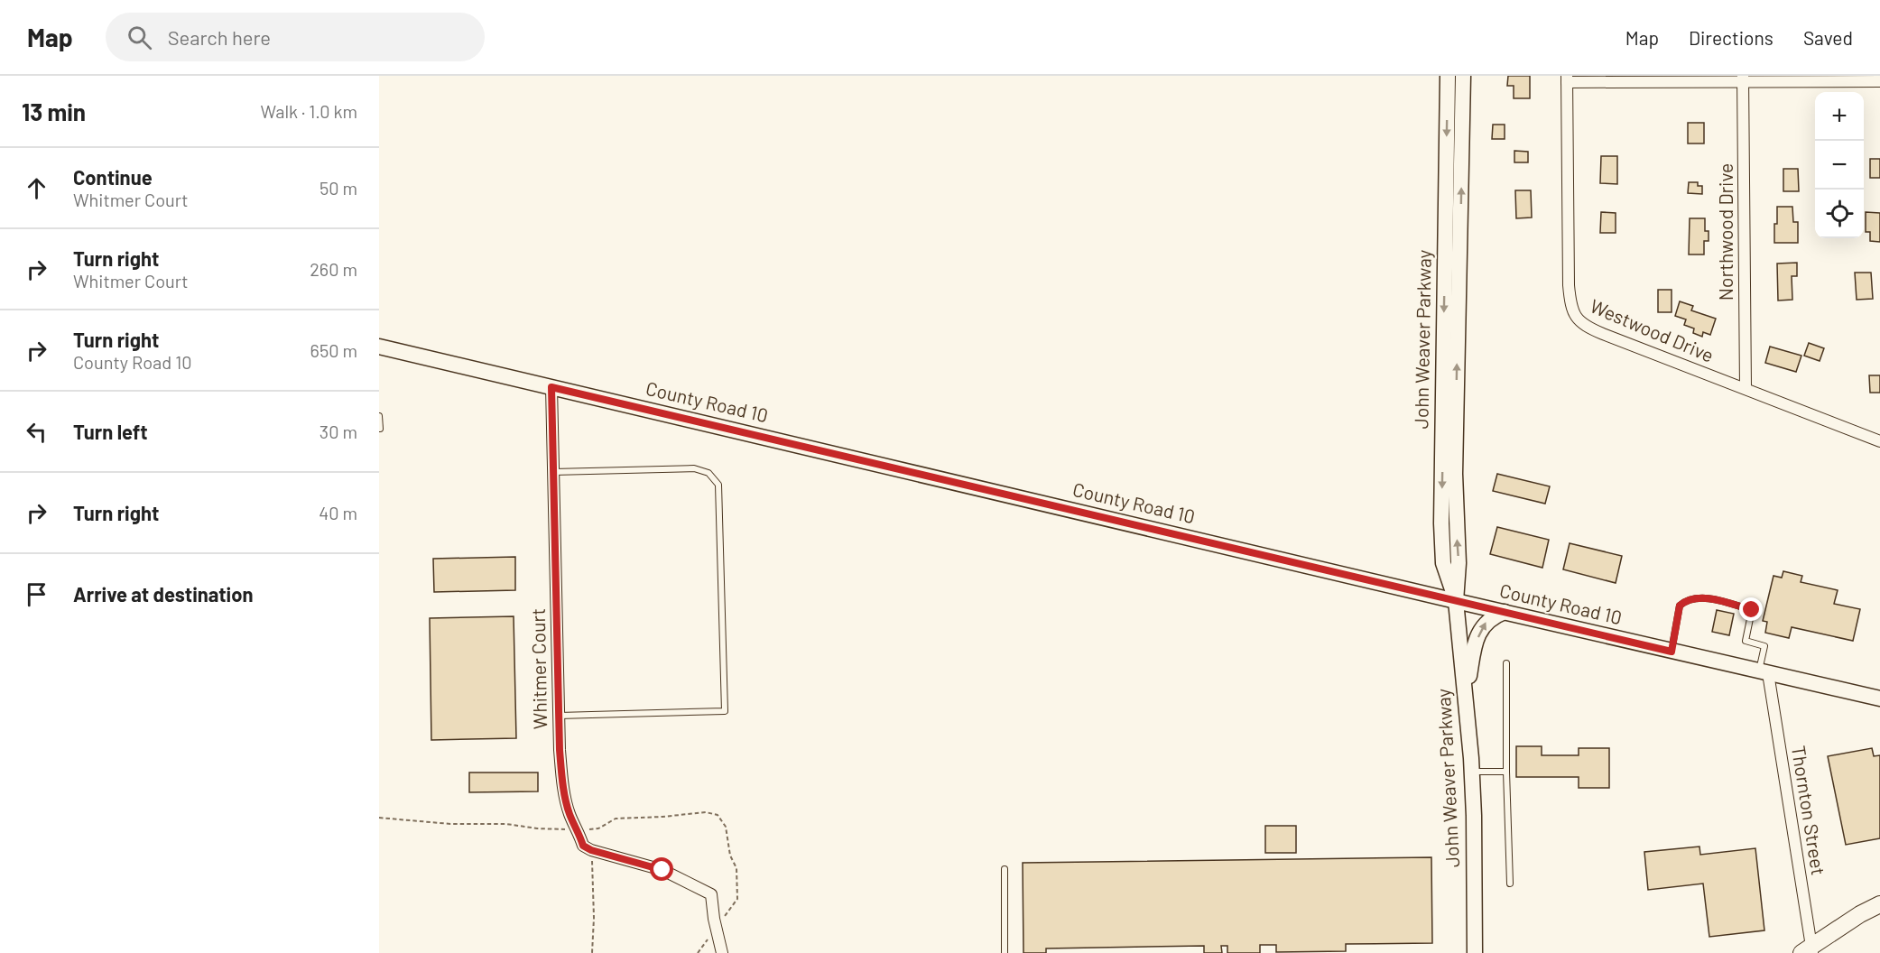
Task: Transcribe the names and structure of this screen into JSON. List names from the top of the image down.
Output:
{
  "streets": {
    "street": [
      "Northwood Drive",
      "Westwood Drive",
      "John Weaver Parkway",
      "County Road 10",
      "Whitmer Court",
      "Thornton Street"
    ]
  },
  "crossings": [
    ["Northwood Drive", "Westwood Drive"],
    ["John Weaver Parkway", "County Road 10"],
    ["County Road 10", "Whitmer Court"],
    ["County Road 10", "Thornton Street"]
  ],
  "page": {
    "header": "Map",
    "search": "Search here",
    "nav": ["Map", "Directions", "Saved"],
    "heading": ["13 min", "Walk · 1.0 km"],
    "map_buttons": ["+", "−"],
    "list": [
      ["Continue", "Whitmer Court", "50 m"],
      ["Turn right", "Whitmer Court", "260 m"],
      ["Turn right", "County Road 10", "650 m"],
      ["Turn left", "30 m"],
      ["Turn right", "40 m"],
      "Arrive at destination"
    ]
  }
}
